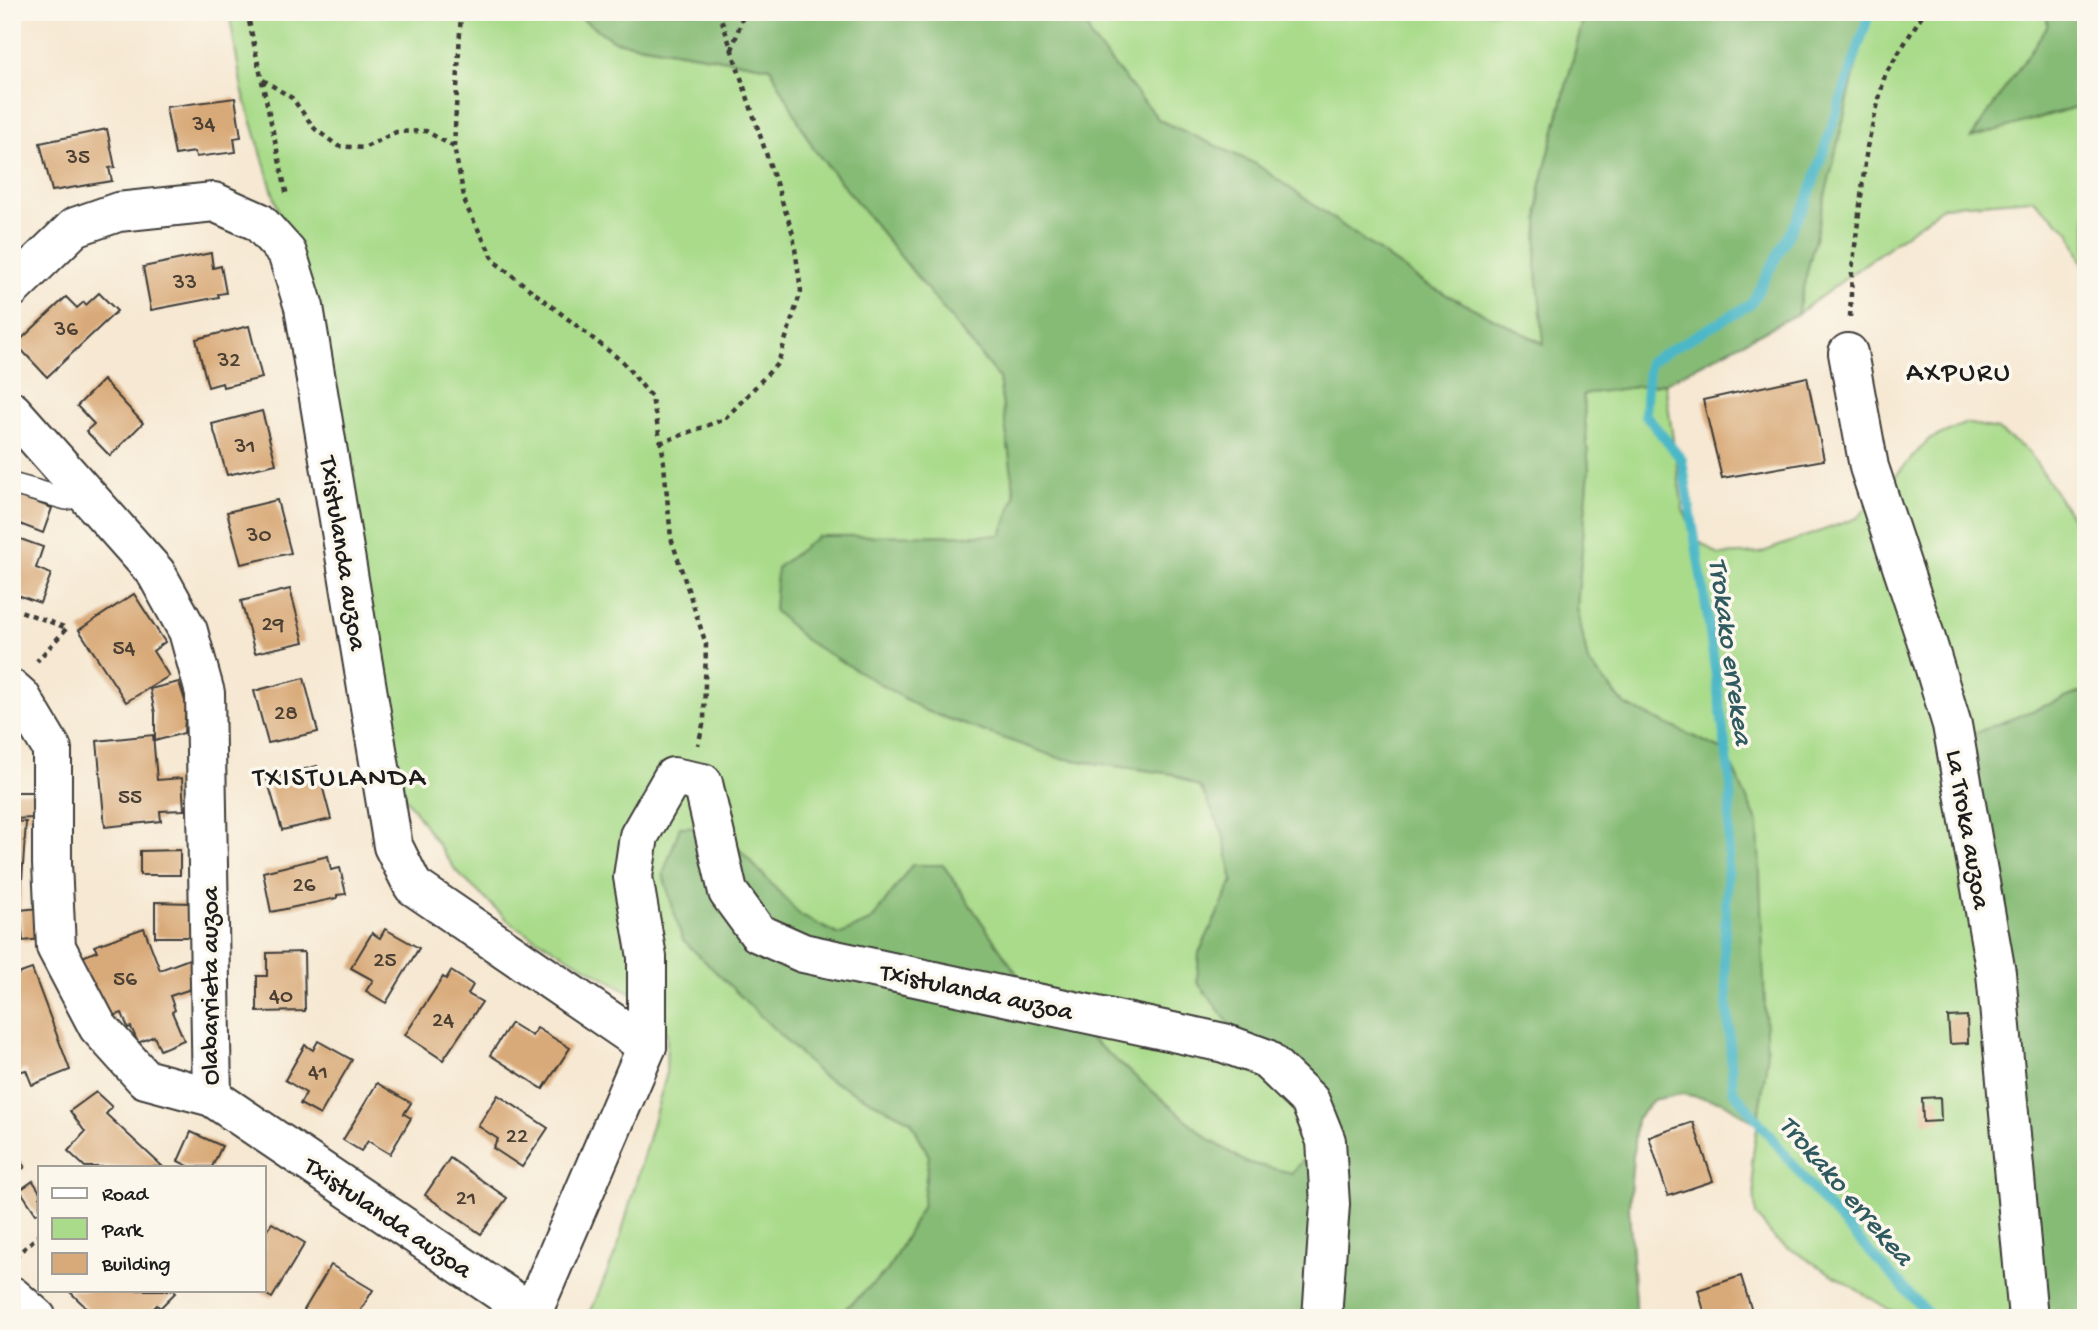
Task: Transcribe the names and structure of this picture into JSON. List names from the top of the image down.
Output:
{
  "streets": {
    "street": ["Txistulanda auzoa", "La Troka auzoa", "Olabarrieta auzoa"]
  },
  "crossings": [
    ["Txistulanda auzoa", "Olabarrieta auzoa"]
  ],
  "districts": ["AXPURU", "TXISTULANDA"],
  "water": ["Trokako errekea"],
  "house_numbers": [
    "34",
    "35",
    "33",
    "36",
    "32",
    "31",
    "30",
    "29",
    "54",
    "28",
    "55",
    "26",
    "25",
    "56",
    "40",
    "24",
    "41",
    "22",
    "21"
  ],
  "legend": ["Road", "Park", "Building"]
}
